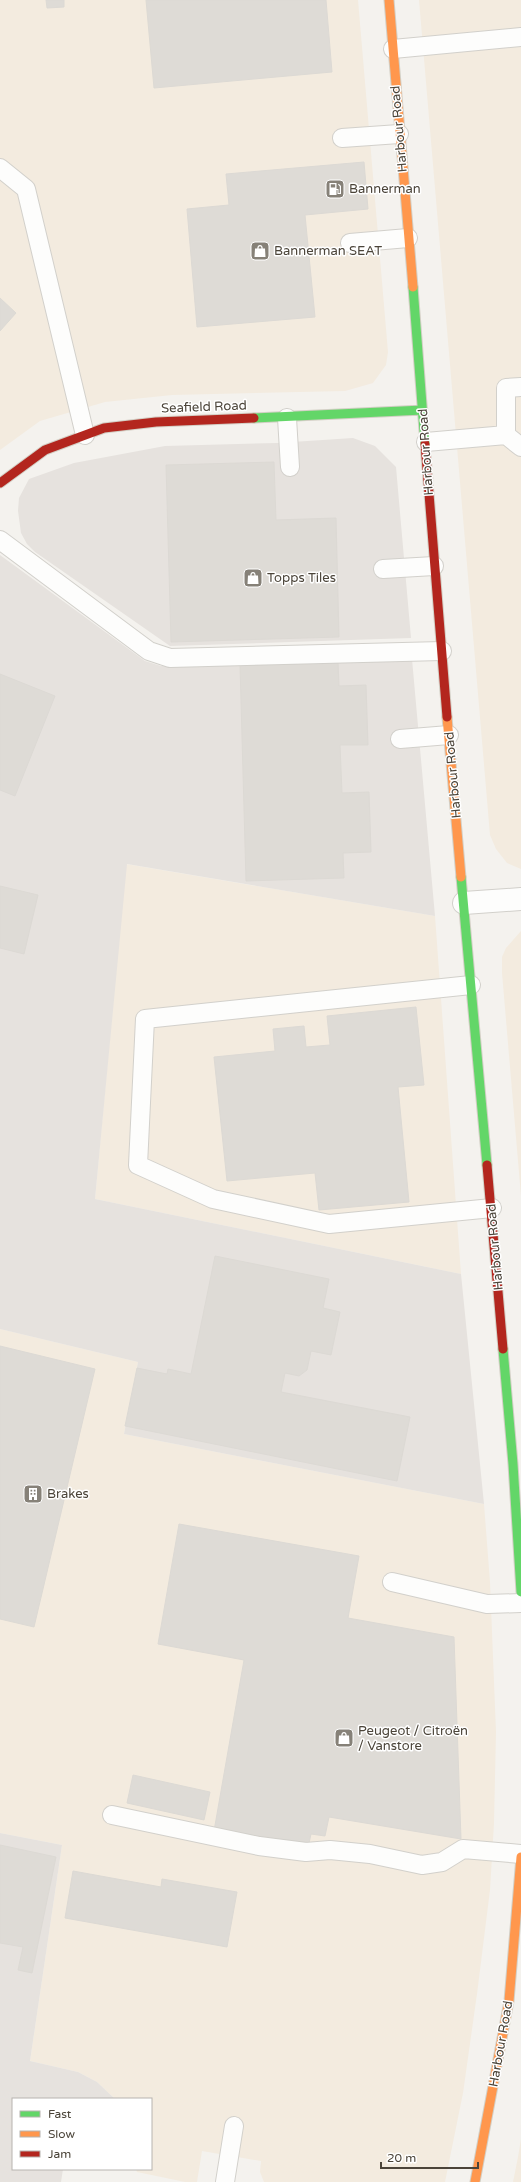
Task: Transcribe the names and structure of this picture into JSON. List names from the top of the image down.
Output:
{
  "streets": {
    "street": ["Harbour Road", "Seafield Road"]
  },
  "crossings": [
    ["Harbour Road", "Seafield Road"]
  ],
  "places": {
    "fuel station": ["Bannerman"],
    "shop": ["Bannerman SEAT", "Topps Tiles", "Peugeot / Citroën / Vanstore"],
    "building": ["Brakes"]
  },
  "legend": ["Fast", "Slow", "Jam"],
  "scale_bar": "20 m"
}
